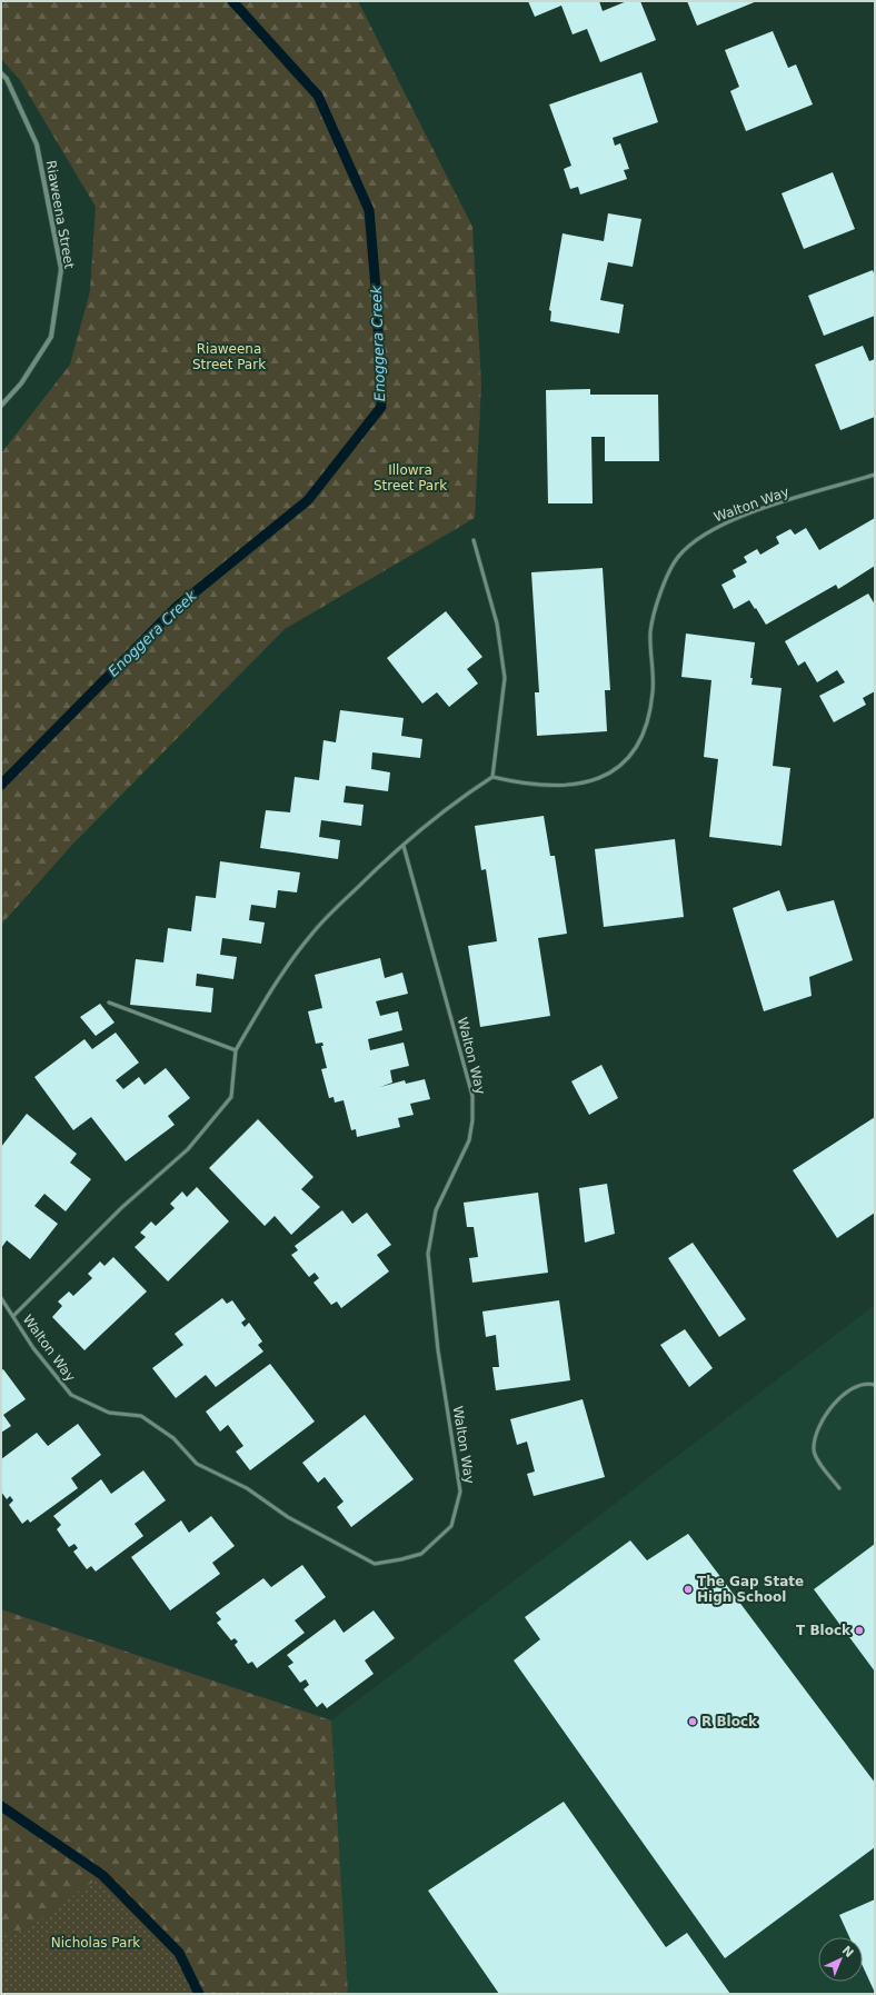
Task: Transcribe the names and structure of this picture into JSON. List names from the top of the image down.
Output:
{
  "streets": {
    "street": ["Riaweena Street"],
    "lane": ["Walton Way"]
  },
  "water": ["Enoggera Creek"],
  "parks": ["Riaweena Street Park", "Illowra Street Park", "Nicholas Park"],
  "places": ["The Gap State High School", "T Block", "R Block"],
  "north": "top right"
}
